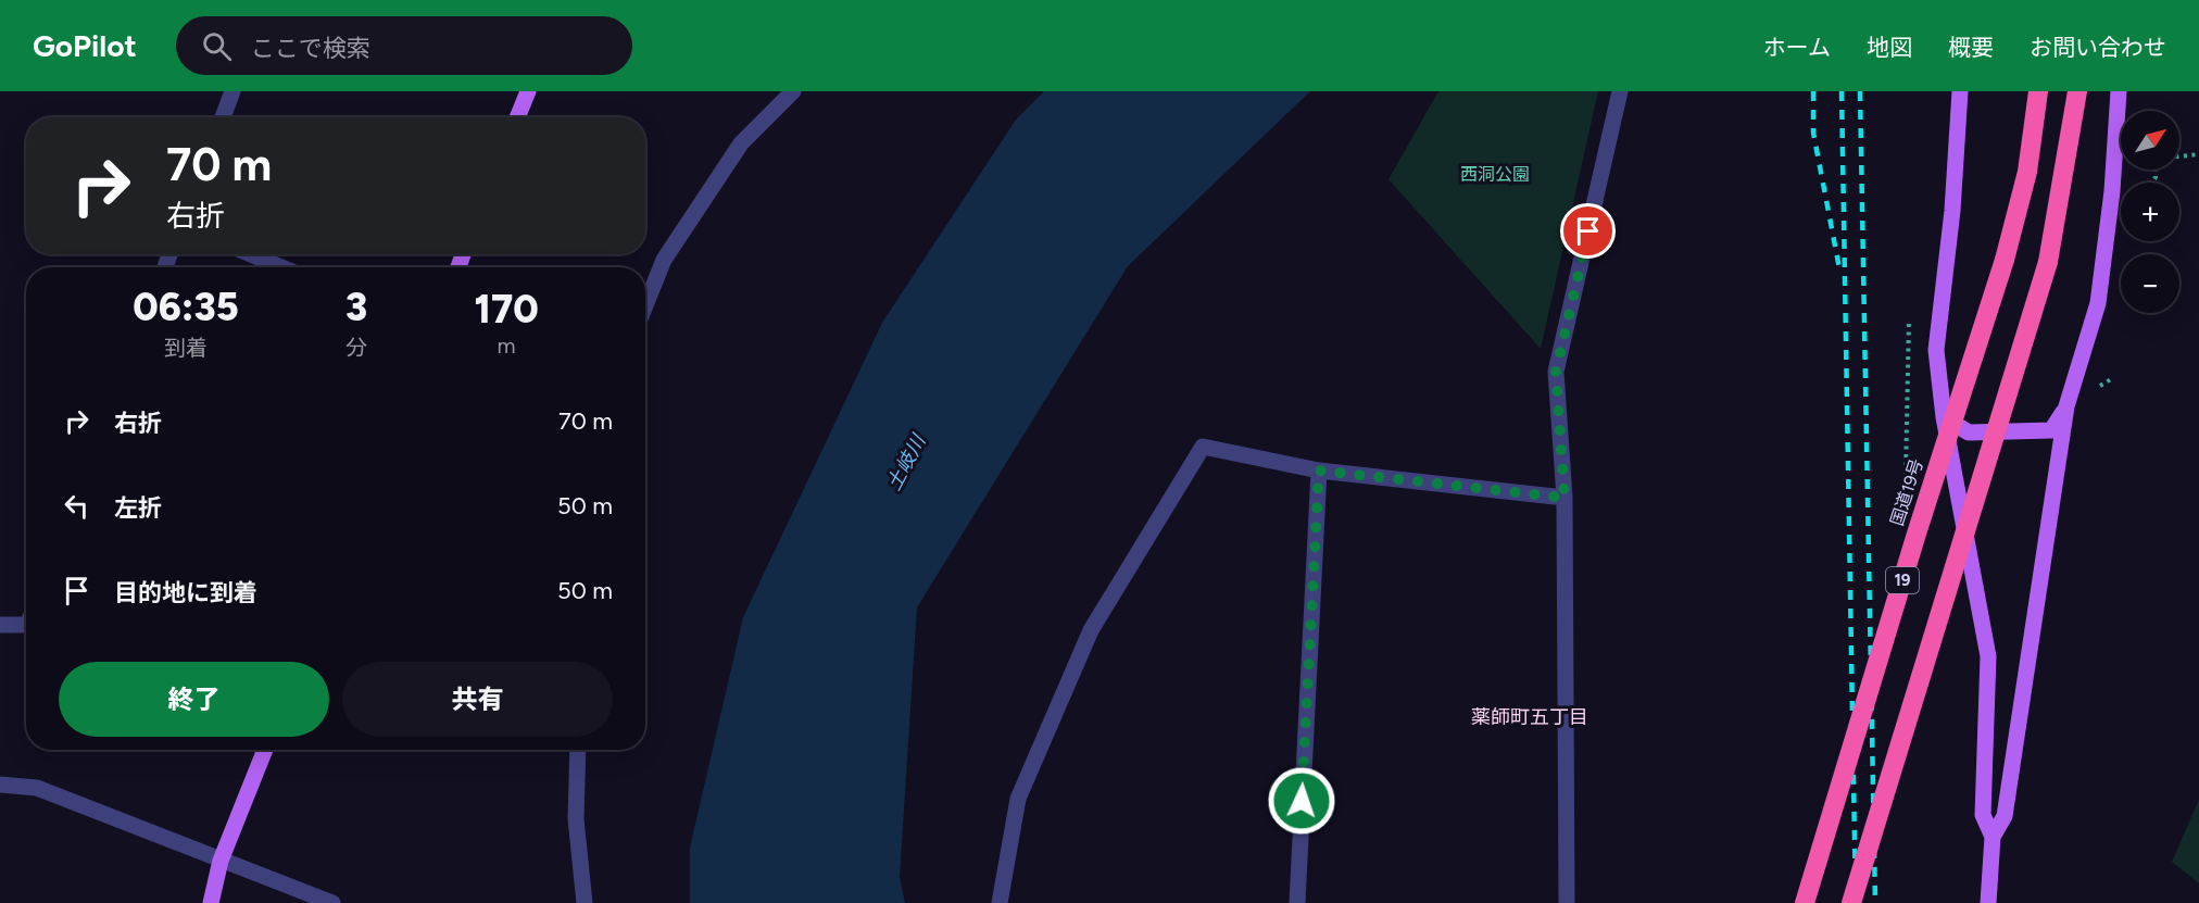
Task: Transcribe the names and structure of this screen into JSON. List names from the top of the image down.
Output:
{
  "streets": {
    "highway": ["国道19号", "19"]
  },
  "districts": ["薬師町五丁目"],
  "water": ["土岐川"],
  "parks": ["西洞公園"],
  "north": "top right",
  "page": {
    "header": "GoPilot",
    "search": "ここで検索",
    "nav": [
      "ホーム",
      "地図",
      "概要",
      "お問い合わせ"
    ],
    "map_buttons": ["+", "−"],
    "turn": ["70 m", "右折"],
    "eta": [
      "06:35",
      "到着",
      "3",
      "分",
      "170",
      "m"
    ],
    "list": [
      {
        "name": "右折",
        "value": "70 m"
      },
      {
        "name": "左折",
        "value": "50 m"
      },
      {
        "name": "目的地に到着",
        "value": "50 m"
      }
    ],
    "buttons": ["終了", "共有"]
  }
}
